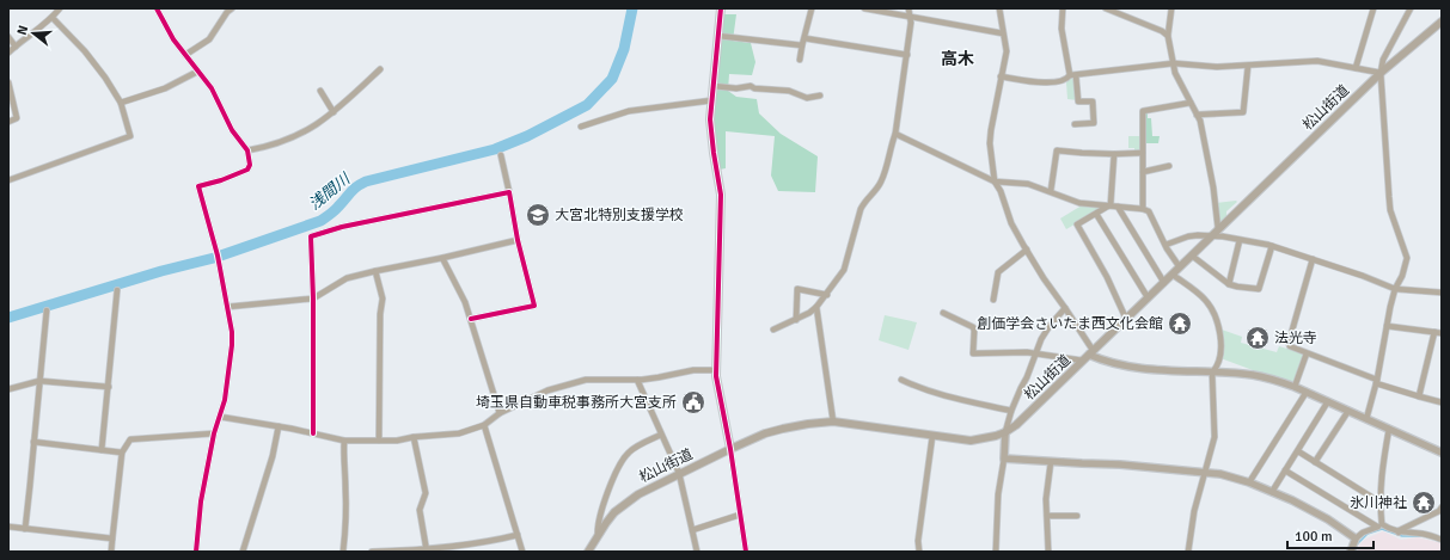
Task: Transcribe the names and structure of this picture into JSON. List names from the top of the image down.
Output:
{
  "streets": {
    "main road": ["松山街道"]
  },
  "districts": ["高木"],
  "water": ["浅間川"],
  "places": {
    "school or university": ["大宮北特別支援学校"],
    "temple": ["創価学会さいたま西文化会館", "法光寺", "氷川神社"],
    "public building": ["埼玉県自動車税事務所大宮支所"]
  },
  "scale_bar": "100 m",
  "north": "left"
}
